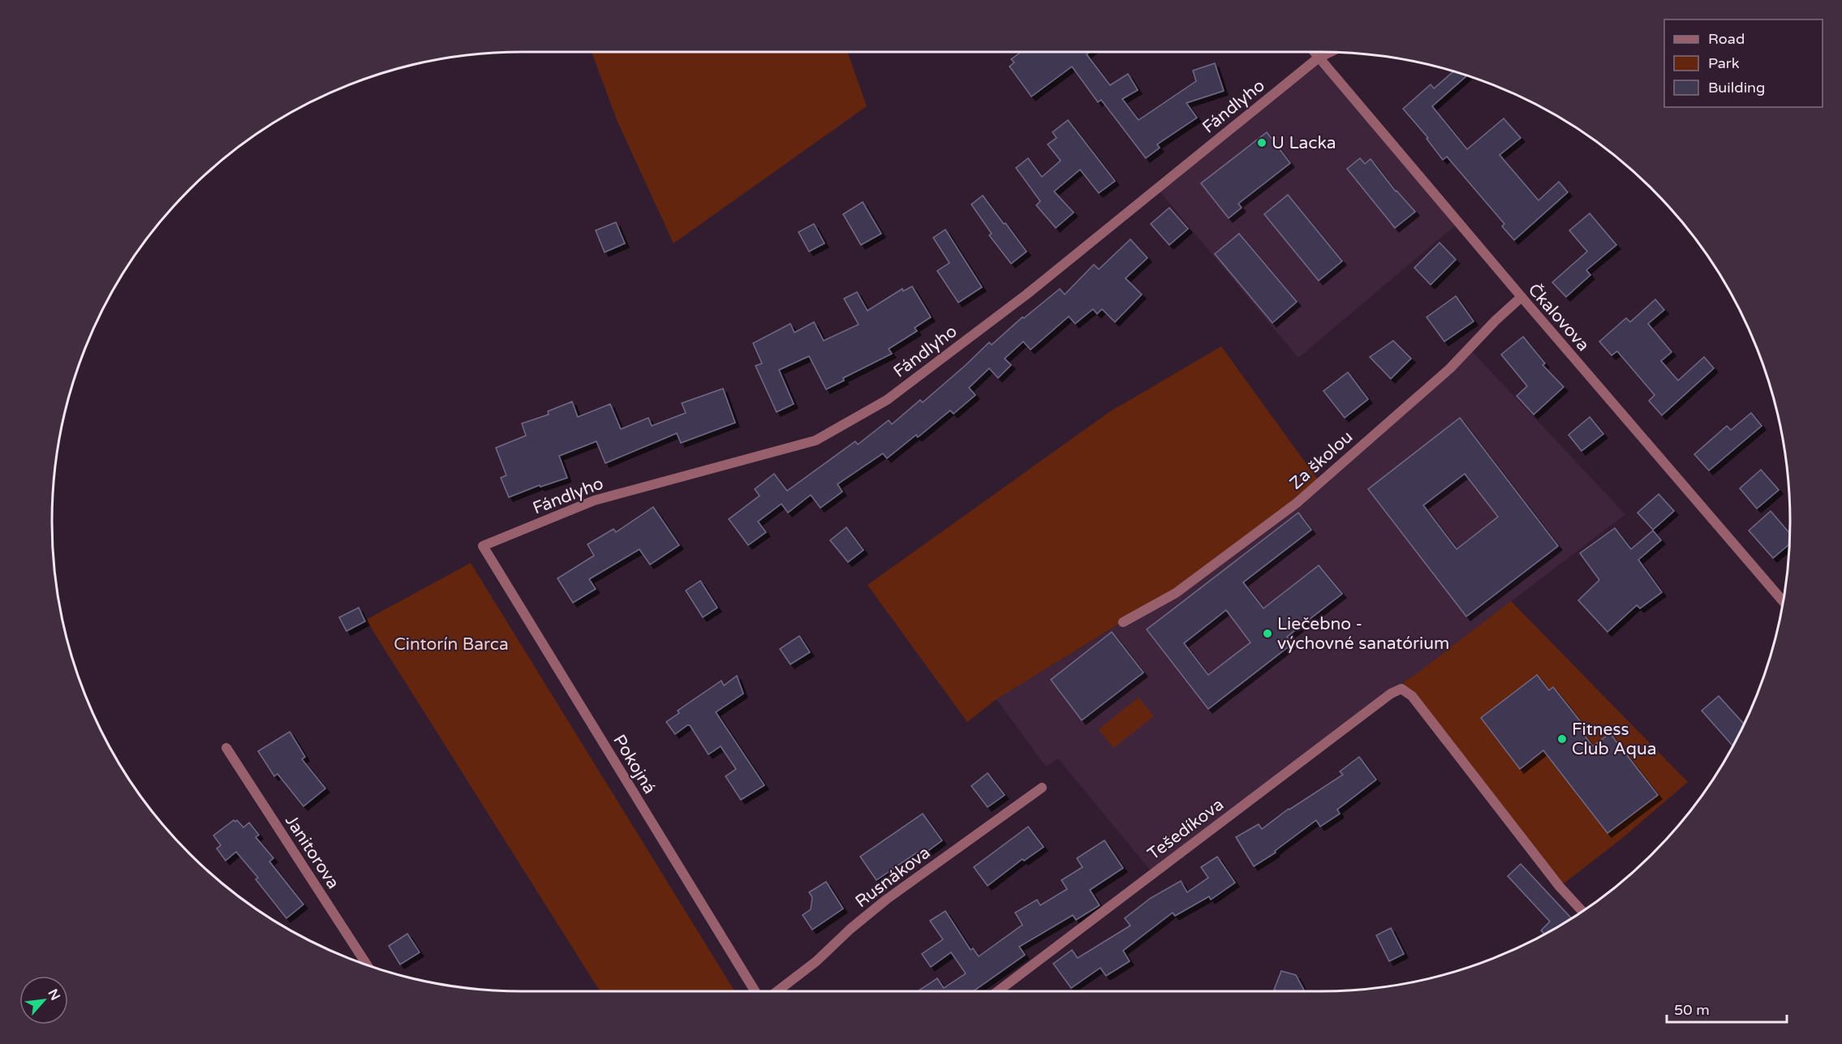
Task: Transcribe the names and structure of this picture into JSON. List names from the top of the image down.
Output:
{
  "streets": {
    "street": [
      "Fándlyho",
      "Čkalovova",
      "Za školou",
      "Pokojná",
      "Tešedíkova",
      "Janitorova",
      "Rusnákova"
    ]
  },
  "crossings": [
    ["Fándlyho", "Čkalovova"],
    ["Fándlyho", "Pokojná"],
    ["Čkalovova", "Za školou"]
  ],
  "parks": ["Cintorín Barca"],
  "places": ["U Lacka", "Liečebno - výchovné sanatórium", "Fitness Club Aqua"],
  "legend": ["Road", "Park", "Building"],
  "scale_bar": "50 m",
  "north": "top right"
}
